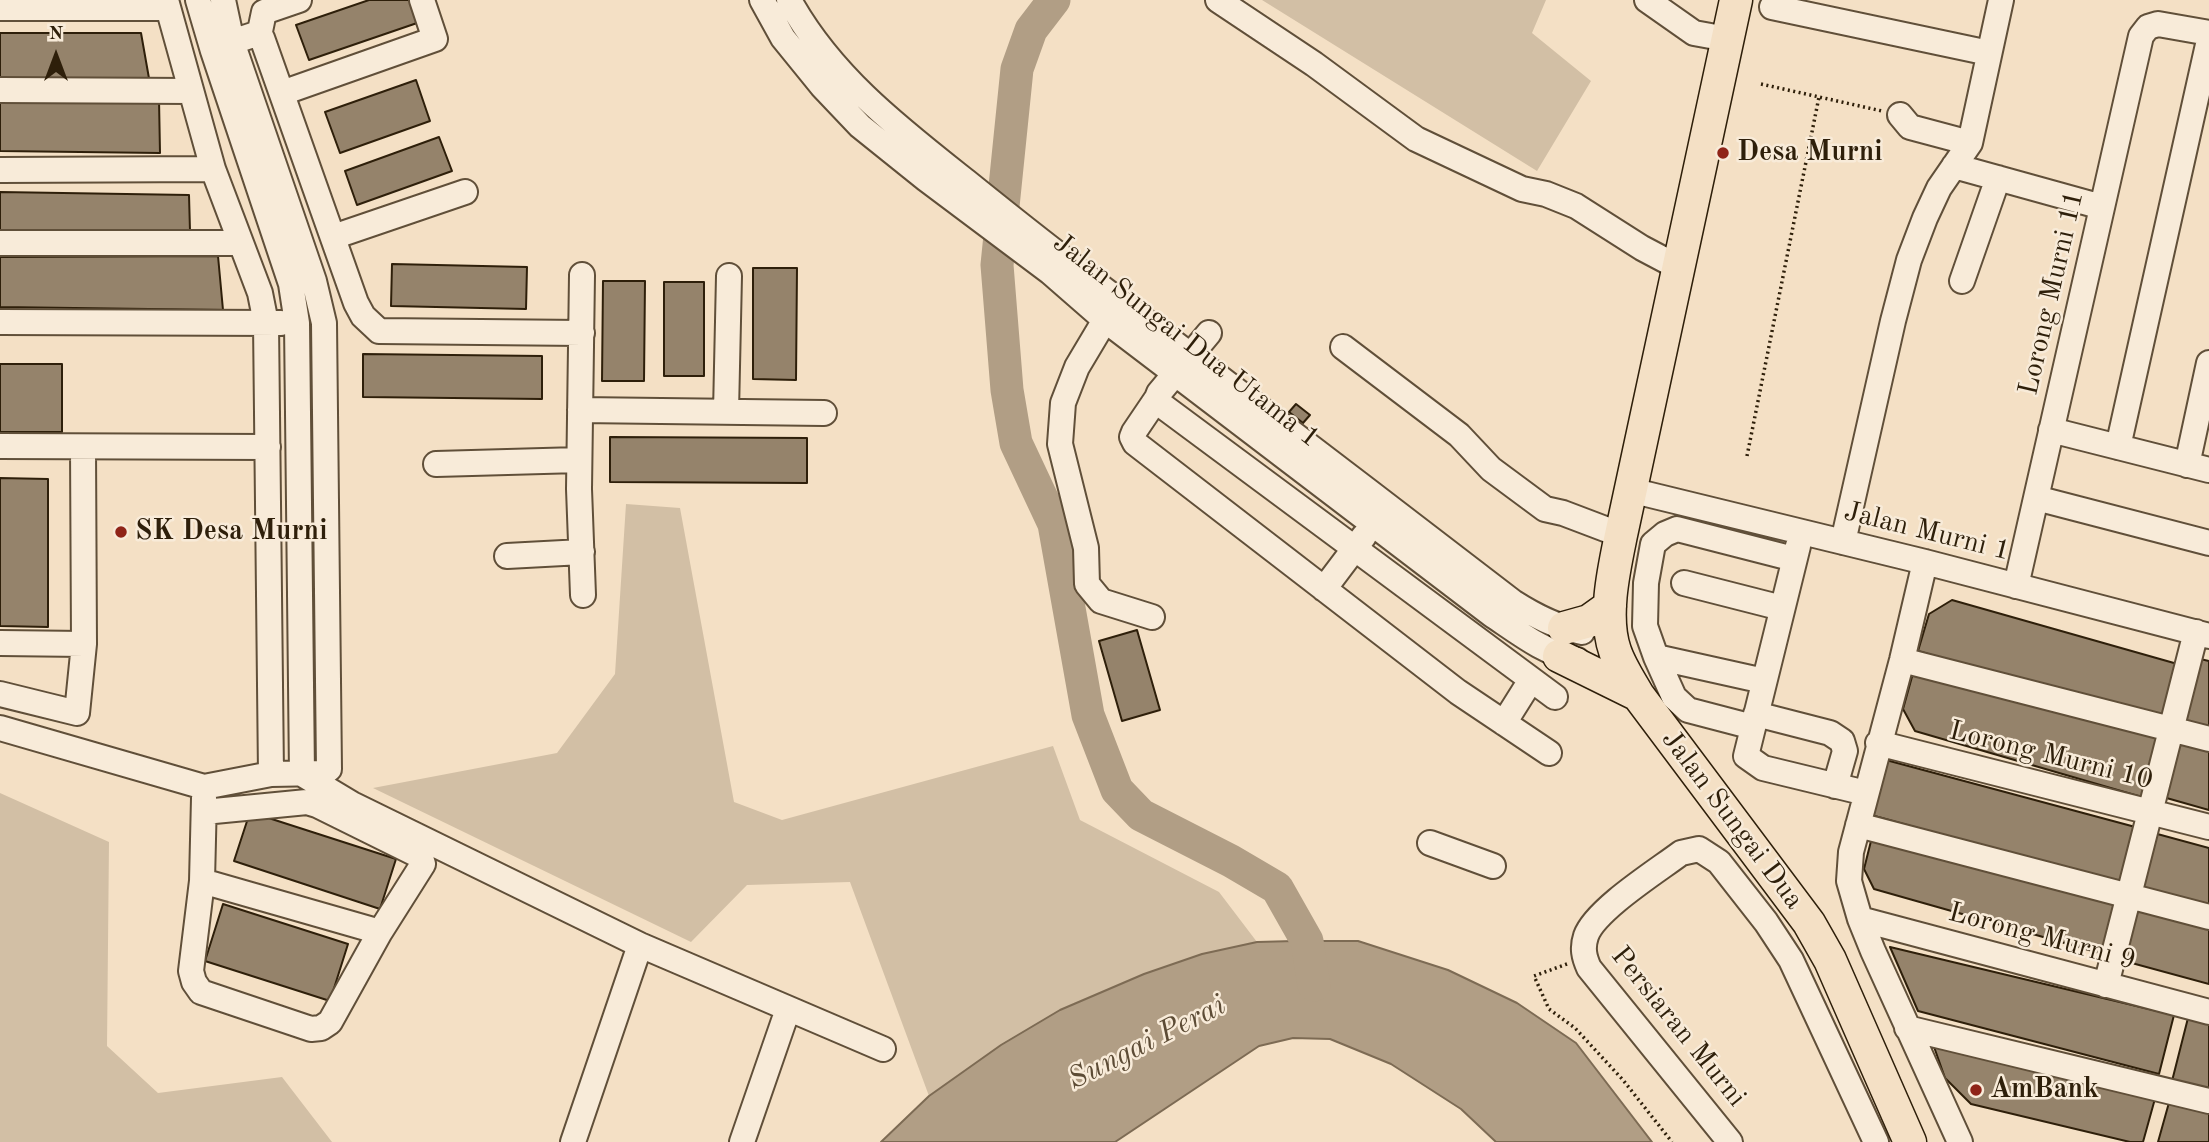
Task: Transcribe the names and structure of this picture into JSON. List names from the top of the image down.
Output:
{
  "streets": {
    "main road": ["Jalan Sungai Dua"],
    "street": [
      "Lorong Murni 11",
      "Jalan Sungai Dua Utama 1",
      "Jalan Murni 1",
      "Lorong Murni 10",
      "Lorong Murni 9",
      "Persiaran Murni"
    ]
  },
  "crossings": [
    ["Lorong Murni 11", "Jalan Murni 1"],
    ["Jalan Sungai Dua Utama 1", "Jalan Sungai Dua"]
  ],
  "water": ["Sungai Perai"],
  "places": ["Desa Murni", "SK Desa Murni", "AmBank"],
  "north": "top"
}
